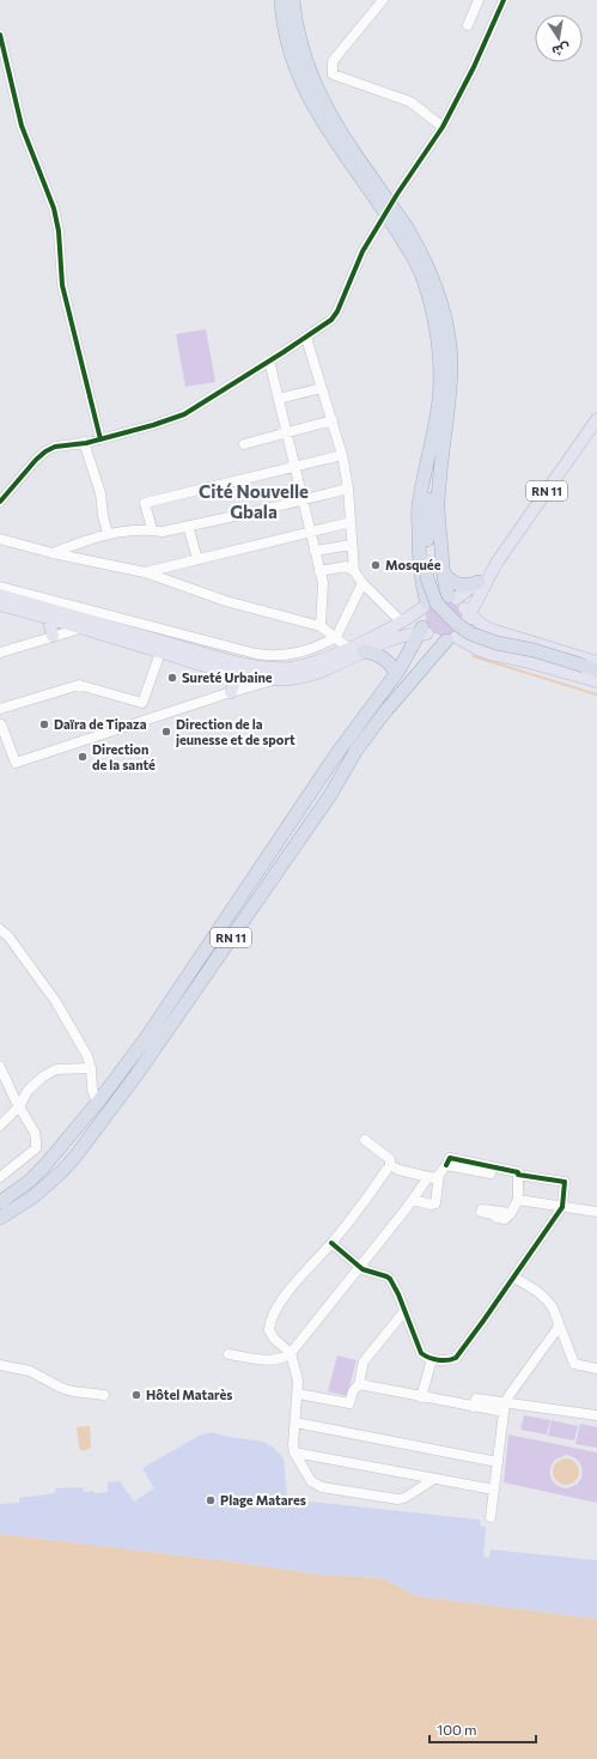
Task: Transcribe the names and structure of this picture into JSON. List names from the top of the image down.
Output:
{
  "streets": {
    "highway": ["RN 11"]
  },
  "districts": ["Cité Nouvelle Gbala"],
  "places": [
    "Mosquée",
    "Sureté Urbaine",
    "Daïra de Tipaza",
    "Direction de la jeunesse et de sport",
    "Direction de la santé",
    "Hôtel Matarès",
    "Plage Matares"
  ],
  "scale_bar": "100 m",
  "north": "bottom"
}
